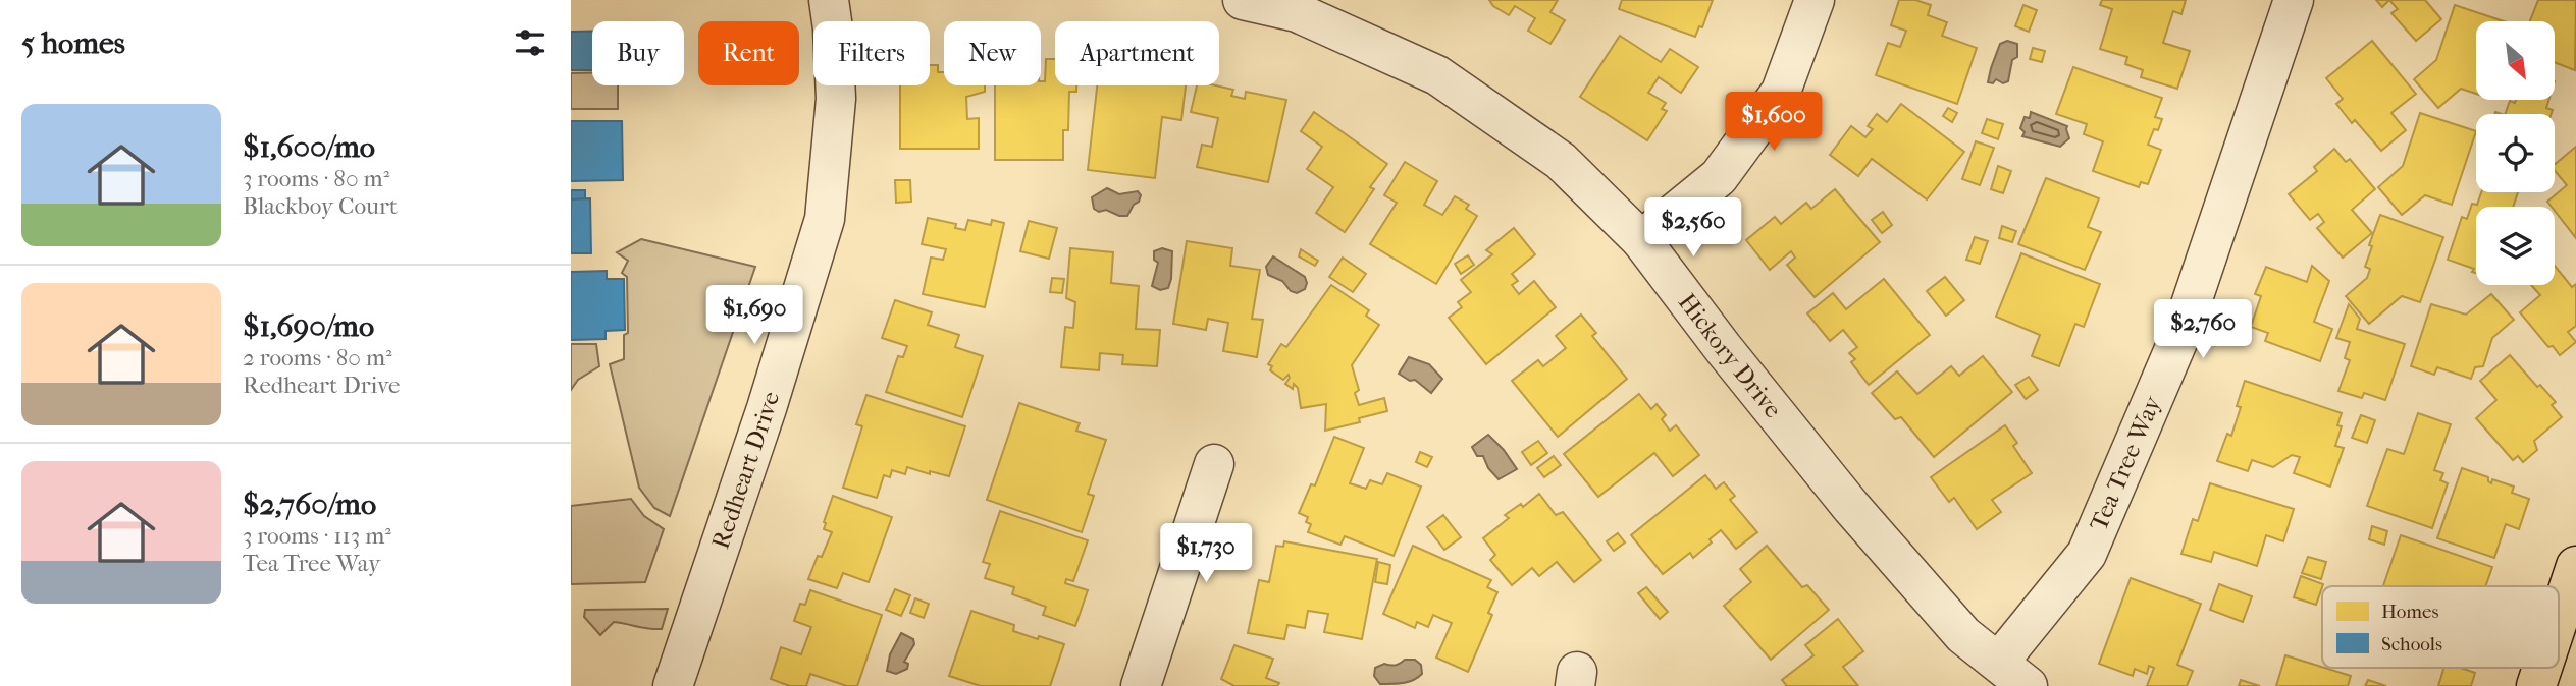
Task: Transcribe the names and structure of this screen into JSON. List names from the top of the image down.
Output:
{
  "streets": {
    "street": ["Hickory Drive", "Tea Tree Way", "Redheart Drive"]
  },
  "crossings": [
    ["Hickory Drive", "Tea Tree Way"]
  ],
  "legend": ["Homes", "Schools"],
  "north": "bottom right",
  "page": {
    "heading": "5 homes",
    "chip": [
      "Buy",
      "Rent",
      "Filters",
      "New",
      "Apartment"
    ],
    "list": [
      {
        "name": "$1,600/mo",
        "note": "3 rooms · 80 m² · Blackboy Court"
      },
      {
        "name": "$1,690/mo",
        "note": "2 rooms · 80 m² · Redheart Drive"
      },
      {
        "name": "$2,760/mo",
        "note": "3 rooms · 113 m² · Tea Tree Way"
      }
    ],
    "price": [
      "$1,600",
      "$2,560",
      "$1,690",
      "$2,760",
      "$1,730"
    ]
  }
}
